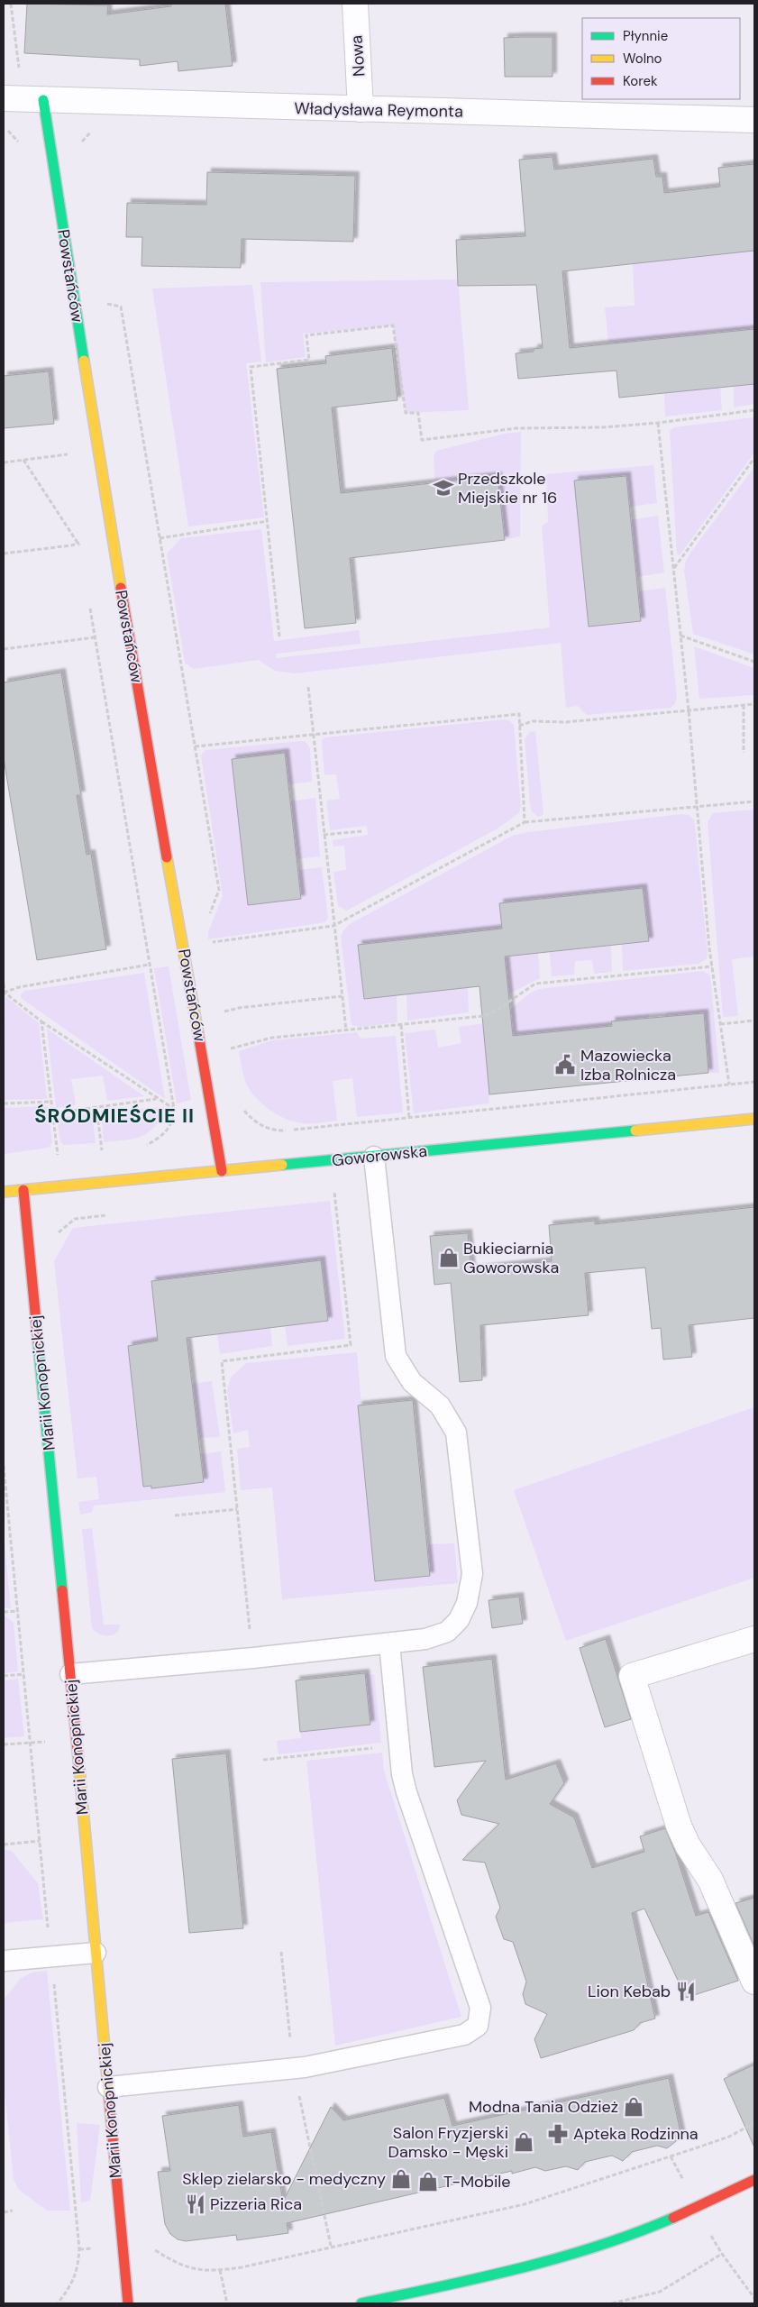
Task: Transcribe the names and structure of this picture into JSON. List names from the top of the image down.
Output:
{
  "streets": {
    "street": [
      "Nowa",
      "Władysława Reymonta",
      "Powstańców",
      "Goworowska",
      "Marii Konopnickiej"
    ]
  },
  "crossings": [
    ["Nowa", "Władysława Reymonta"],
    ["Władysława Reymonta", "Powstańców"],
    ["Powstańców", "Goworowska"],
    ["Goworowska", "Marii Konopnickiej"]
  ],
  "districts": ["ŚRÓDMIEŚCIE II"],
  "places": {
    "school or university": ["Przedszkole Miejskie nr 16"],
    "public building": ["Mazowiecka Izba Rolnicza"],
    "shop": [
      "Bukieciarnia Goworowska",
      "Modna Tania Odzież",
      "Salon Fryzjerski Damsko - Męski",
      "Sklep zielarsko - medyczny",
      "T-Mobile"
    ],
    "restaurant": ["Lion Kebab", "Pizzeria Rica"],
    "pharmacy": ["Apteka Rodzinna"]
  },
  "legend": ["Płynnie", "Wolno", "Korek"]
}
